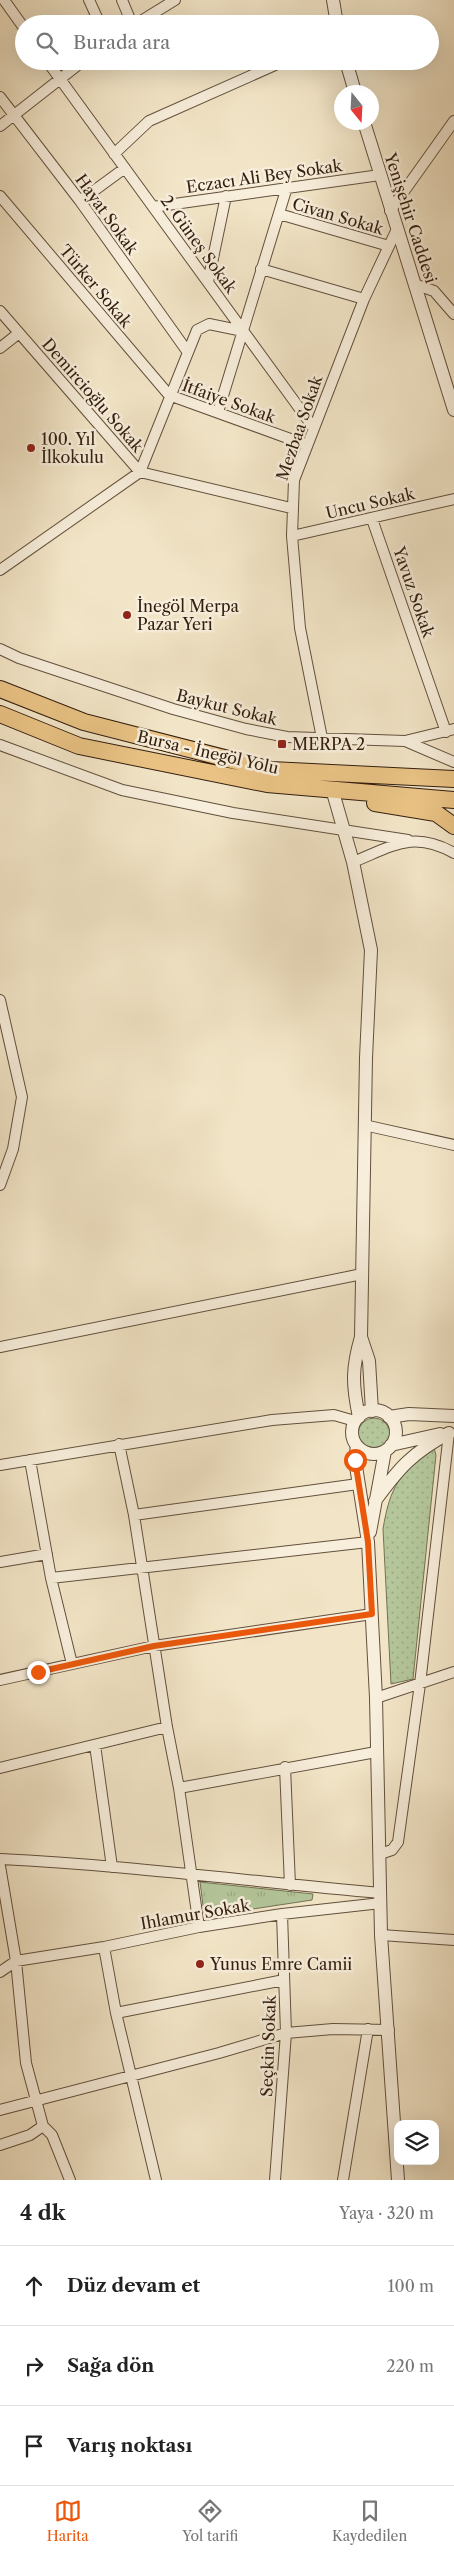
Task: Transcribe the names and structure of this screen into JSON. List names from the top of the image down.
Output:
{
  "streets": {
    "highway": ["Bursa - İnegöl Yolu"],
    "street": [
      "Eczacı Ali Bey Sokak",
      "Hayat Sokak",
      "Civan Sokak",
      "Yenişehir Caddesi",
      "2. Güneş Sokak",
      "Türker Sokak",
      "Demircioğlu Sokak",
      "İtfaiye Sokak",
      "Mezbaa Sokak",
      "Uncu Sokak",
      "Yavuz Sokak",
      "Baykut Sokak",
      "Ihlamur Sokak",
      "Seçkin Sokak"
    ]
  },
  "crossings": [
    ["Eczacı Ali Bey Sokak", "Yenişehir Caddesi"],
    ["Eczacı Ali Bey Sokak", "2. Güneş Sokak"],
    ["Civan Sokak", "Mezbaa Sokak"],
    ["Yenişehir Caddesi", "Mezbaa Sokak"],
    ["2. Güneş Sokak", "Mezbaa Sokak"],
    ["Türker Sokak", "İtfaiye Sokak"],
    ["Demircioğlu Sokak", "Mezbaa Sokak"],
    ["İtfaiye Sokak", "Mezbaa Sokak"],
    ["Mezbaa Sokak", "Uncu Sokak"],
    ["Mezbaa Sokak", "Baykut Sokak"],
    ["Uncu Sokak", "Yavuz Sokak"],
    ["Yavuz Sokak", "Baykut Sokak"],
    ["Ihlamur Sokak", "Seçkin Sokak"]
  ],
  "places": {
    "other": ["100. Yıl İlkokulu", "İnegöl Merpa Pazar Yeri", "Yunus Emre Camii"],
    "transit": ["MERPA 2"]
  },
  "north": "bottom",
  "page": {
    "search": "Burada ara",
    "heading": ["4 dk", "Yaya · 320 m"],
    "list": [
      ["Düz devam et", "100 m"],
      ["Sağa dön", "220 m"],
      "Varış noktası"
    ],
    "nav": ["Harita", "Yol tarifi", "Kaydedilen"]
  }
}
